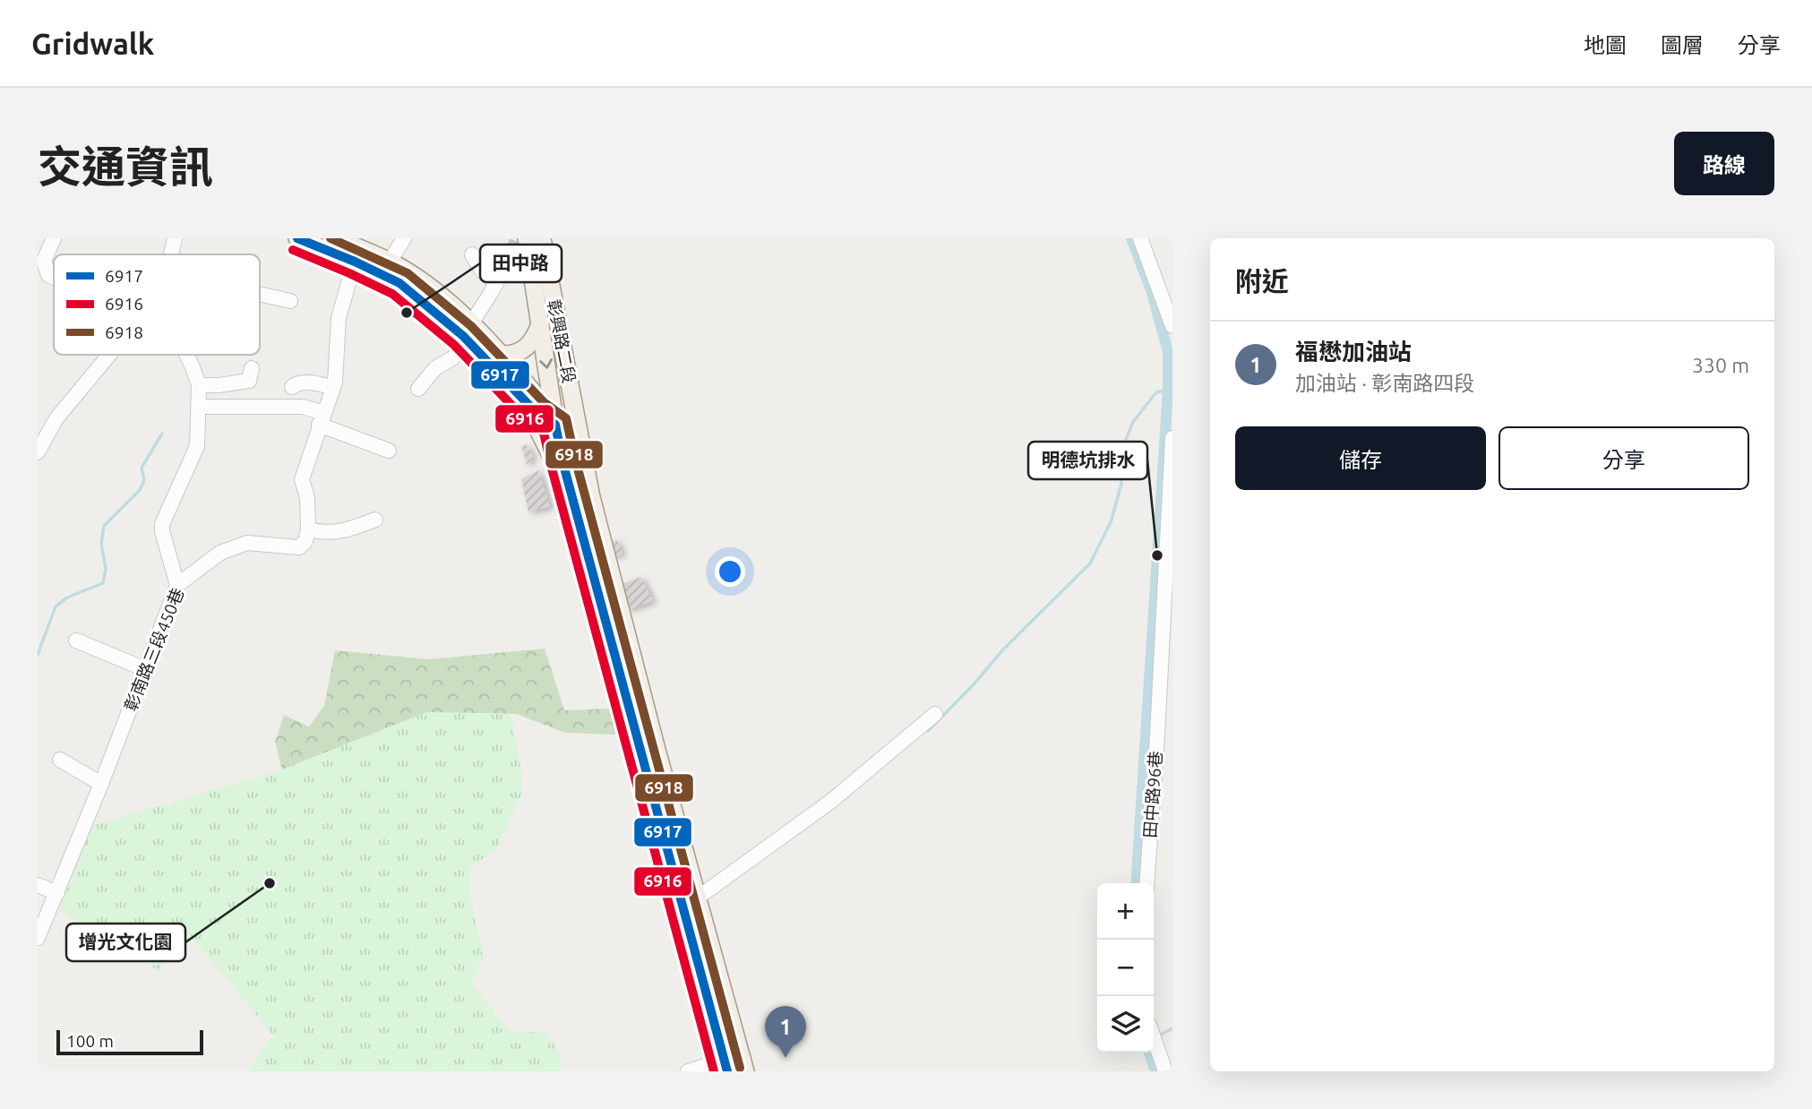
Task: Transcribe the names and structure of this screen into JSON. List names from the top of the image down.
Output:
{
  "streets": {
    "main road": ["彰興路二段"],
    "street": ["彰南路三段450巷", "田中路96巷"]
  },
  "places": ["田中路", "明德坑排水", "增光文化園"],
  "lines": ["transit line 6917", "transit line 6918", "transit line 6916"],
  "legend": ["6917", "6916", "6918"],
  "scale_bar": "100 m",
  "page": {
    "header": "Gridwalk",
    "nav": ["地圖", "圖層", "分享"],
    "title": "交通資訊",
    "buttons": [
      "路線",
      ["儲存", "分享"]
    ],
    "heading": "附近",
    "list": [
      {
        "mark": "1",
        "name": "福懋加油站",
        "note": "加油站 · 彰南路四段",
        "value": "330 m"
      }
    ],
    "map_buttons": ["+", "−"],
    "pins": "1",
    "scale": "100 m"
  }
}
